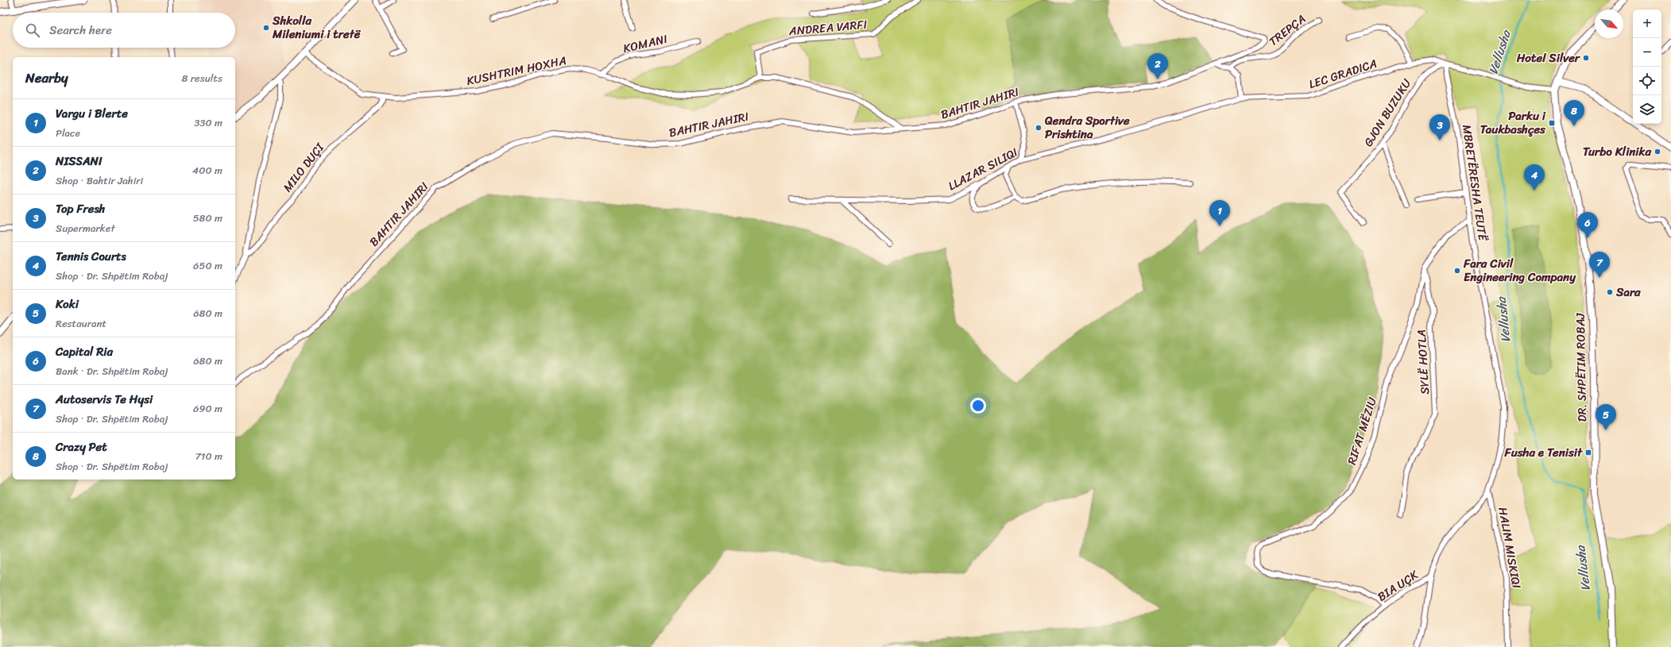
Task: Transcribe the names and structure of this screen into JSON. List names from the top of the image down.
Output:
{
  "streets": {
    "street": [
      "ANDREA VARFI",
      "TREPÇA",
      "KOMANI",
      "KUSHTRIM HOXHA",
      "LEC GRADICA",
      "BAHTIR JAHIRI",
      "GJON BUZUKU",
      "MILO DUÇI",
      "LLAZAR SILIQI",
      "MBRETËRESHA TEUTË",
      "SYLË HOTLA",
      "DR. SHPËTIM ROBAJ",
      "RIFAT MËZIU",
      "HALIM MISKIQI",
      "BIA UÇK"
    ]
  },
  "crossings": [
    ["ANDREA VARFI", "KUSHTRIM HOXHA"],
    ["KOMANI", "KUSHTRIM HOXHA"],
    ["KUSHTRIM HOXHA", "BAHTIR JAHIRI"],
    ["KUSHTRIM HOXHA", "MILO DUÇI"],
    ["LEC GRADICA", "GJON BUZUKU"],
    ["LEC GRADICA", "LLAZAR SILIQI"],
    ["LEC GRADICA", "MBRETËRESHA TEUTË"],
    ["LEC GRADICA", "DR. SHPËTIM ROBAJ"],
    ["GJON BUZUKU", "MBRETËRESHA TEUTË"],
    ["MBRETËRESHA TEUTË", "HALIM MISKIQI"],
    ["MBRETËRESHA TEUTË", "BIA UÇK"],
    ["SYLË HOTLA", "RIFAT MËZIU"],
    ["RIFAT MËZIU", "BIA UÇK"],
    ["HALIM MISKIQI", "BIA UÇK"]
  ],
  "water": ["Vellusha"],
  "places": {
    "other": [
      "Shkolla Mileniumi i tretë",
      "Hotel Silver",
      "Qendra Sportive Prishtina",
      "Turbo Klinika",
      "Fara Civil Engineering Company",
      "Sara"
    ],
    "transit": ["Parku i Taukbashçes", "Fusha e Tenisit"]
  },
  "north": "bottom right",
  "page": {
    "map_buttons": ["+", "−"],
    "search": "Search here",
    "pins": [
      "2",
      "8",
      "3",
      "4",
      "1",
      "6",
      "7",
      "5"
    ],
    "heading": ["Nearby", "8 results"],
    "list": [
      {
        "mark": "1",
        "name": "Vargu i Blerte",
        "note": "Place",
        "value": "330 m"
      },
      {
        "mark": "2",
        "name": "NISSANI",
        "note": "Shop · Bahtir Jahiri",
        "value": "400 m"
      },
      {
        "mark": "3",
        "name": "Top Fresh",
        "note": "Supermarket",
        "value": "580 m"
      },
      {
        "mark": "4",
        "name": "Tennis Courts",
        "note": "Shop · Dr. Shpëtim Robaj",
        "value": "650 m"
      },
      {
        "mark": "5",
        "name": "Koki",
        "note": "Restaurant",
        "value": "680 m"
      },
      {
        "mark": "6",
        "name": "Capital Ria",
        "note": "Bank · Dr. Shpëtim Robaj",
        "value": "680 m"
      },
      {
        "mark": "7",
        "name": "Autoservis Te Hysi",
        "note": "Shop · Dr. Shpëtim Robaj",
        "value": "690 m"
      },
      {
        "mark": "8",
        "name": "Crazy Pet",
        "note": "Shop · Dr. Shpëtim Robaj",
        "value": "710 m"
      }
    ]
  }
}
